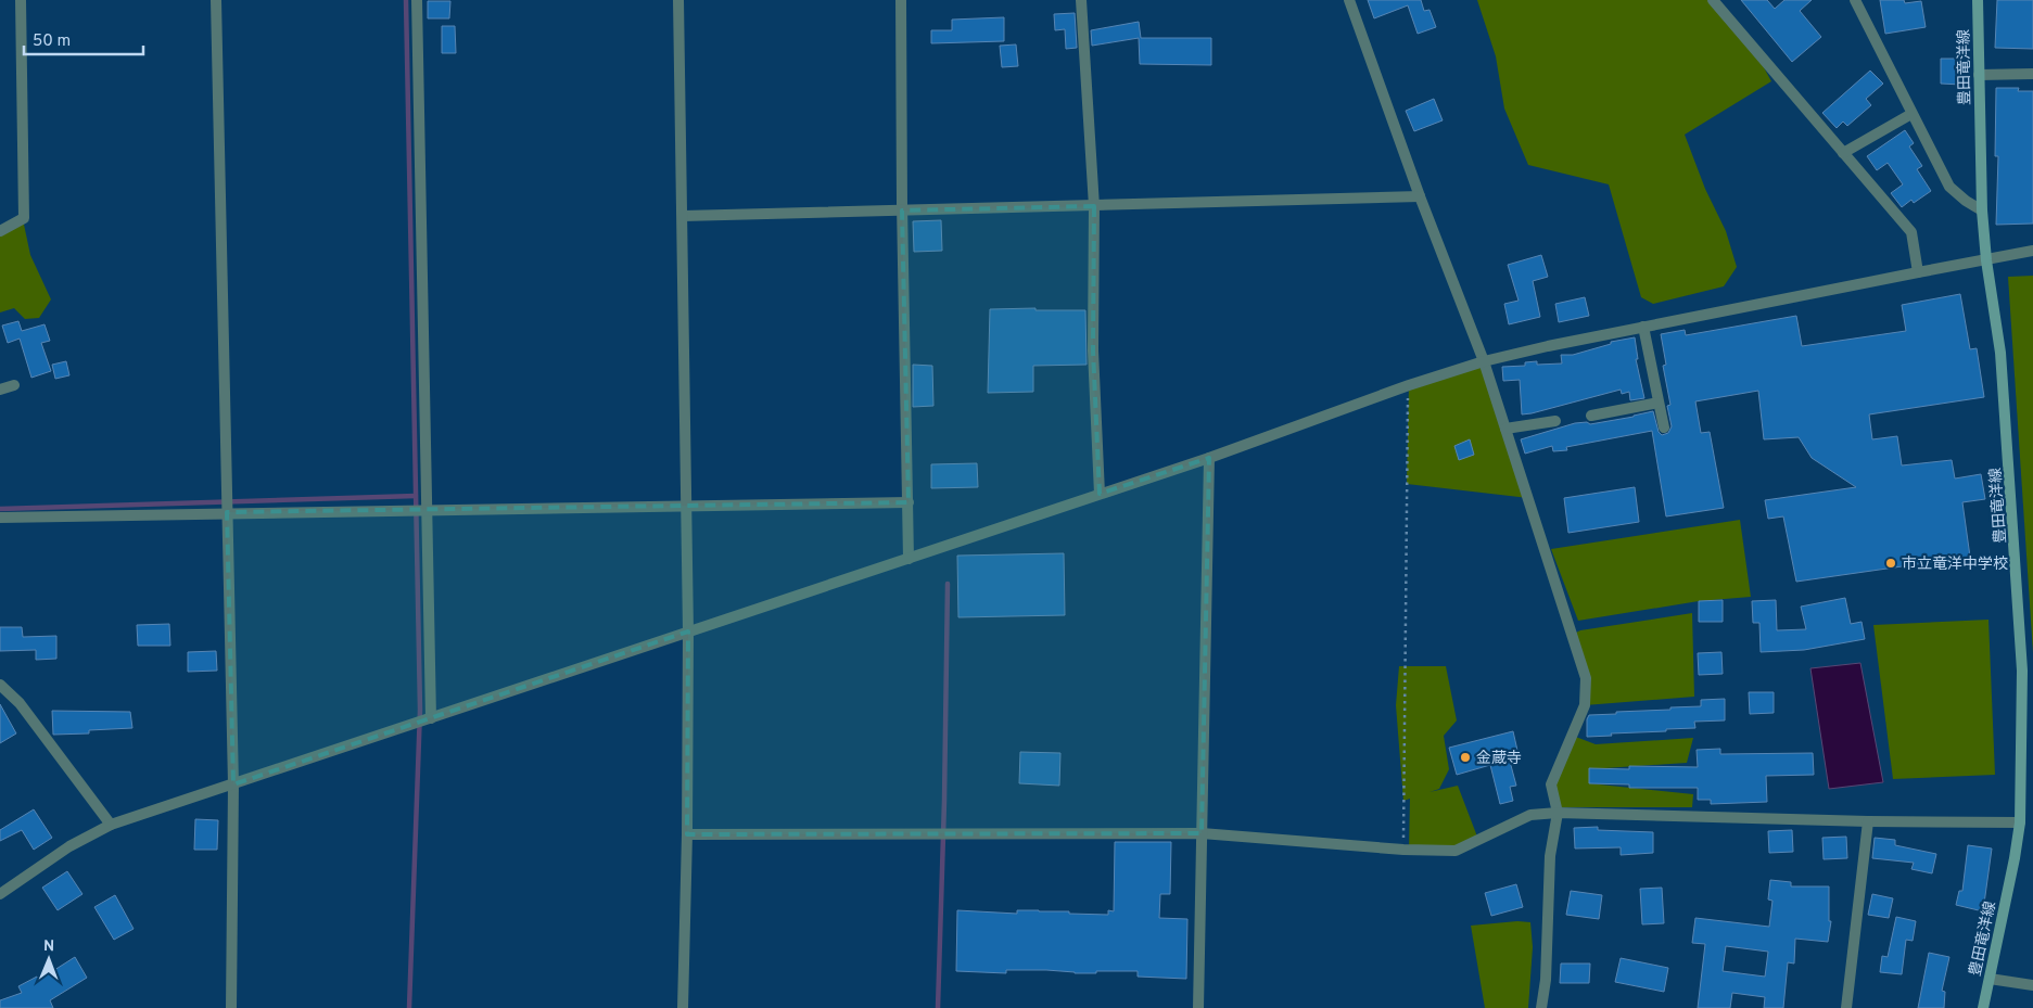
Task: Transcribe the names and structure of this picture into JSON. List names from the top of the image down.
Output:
{
  "streets": {
    "main road": ["豊田竜洋線"]
  },
  "places": ["市立竜洋中学校", "金蔵寺"],
  "scale_bar": "50 m",
  "north": "top"
}
